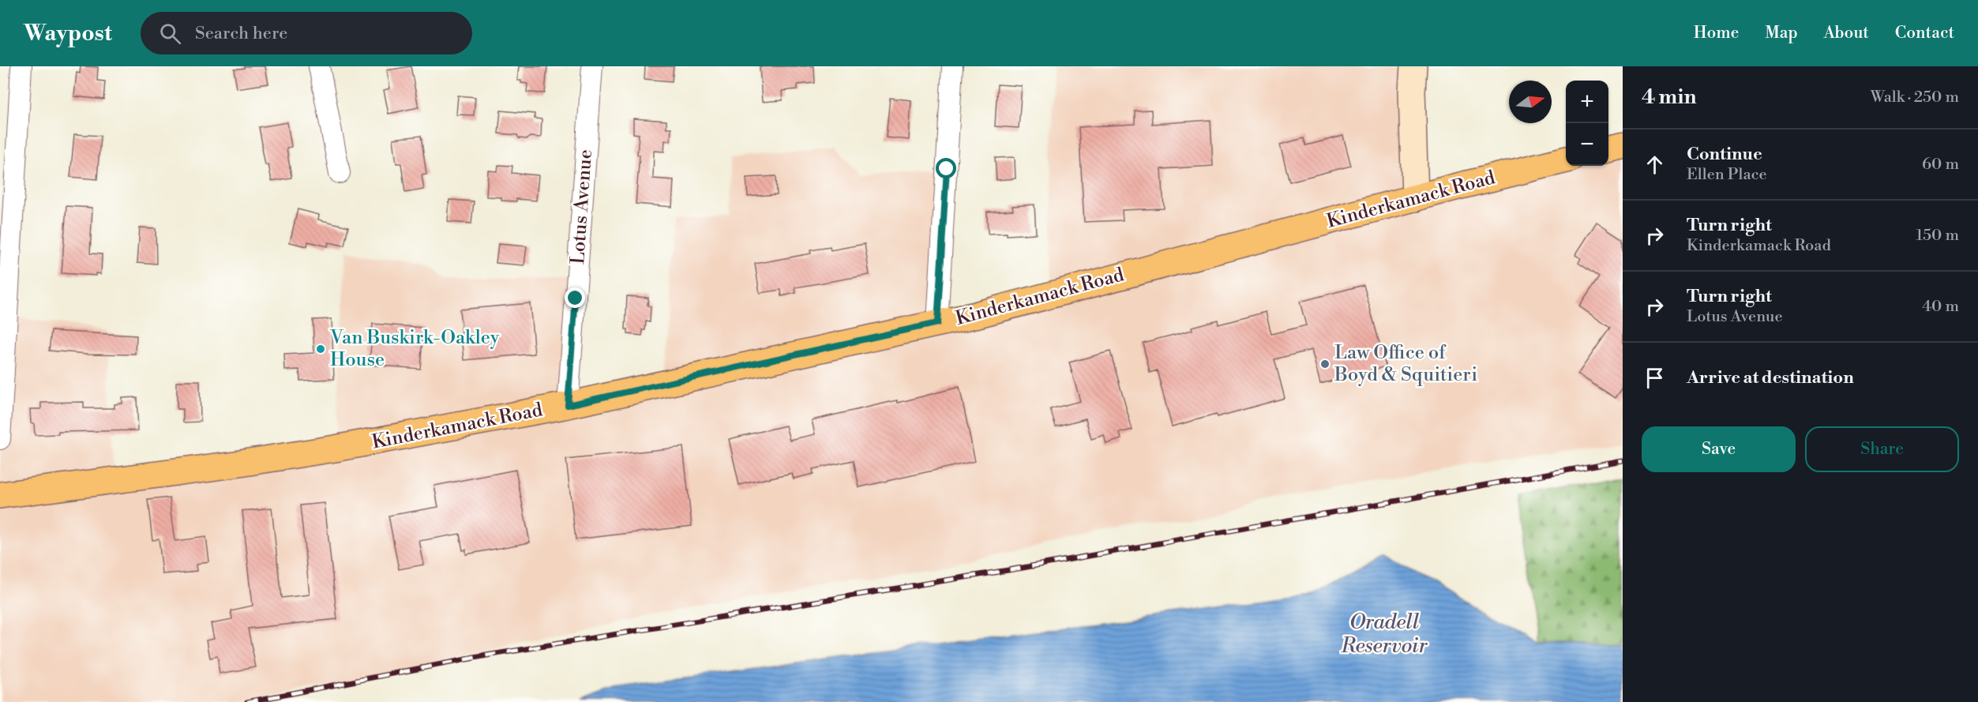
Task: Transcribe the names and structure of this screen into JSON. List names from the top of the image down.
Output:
{
  "streets": {
    "main road": ["Kinderkamack Road"],
    "street": ["Lotus Avenue"]
  },
  "crossings": [
    ["Kinderkamack Road", "Lotus Avenue"]
  ],
  "water": ["Oradell Reservoir"],
  "places": ["Van Buskirk-Oakley House", "Law Office of Boyd & Squitieri"],
  "north": "right",
  "page": {
    "header": "Waypost",
    "search": "Search here",
    "nav": [
      "Home",
      "Map",
      "About",
      "Contact"
    ],
    "heading": ["4 min", "Walk · 250 m"],
    "map_buttons": ["+", "−"],
    "list": [
      ["Continue", "Ellen Place", "60 m"],
      ["Turn right", "Kinderkamack Road", "150 m"],
      ["Turn right", "Lotus Avenue", "40 m"],
      "Arrive at destination"
    ],
    "buttons": ["Save", "Share"]
  }
}
